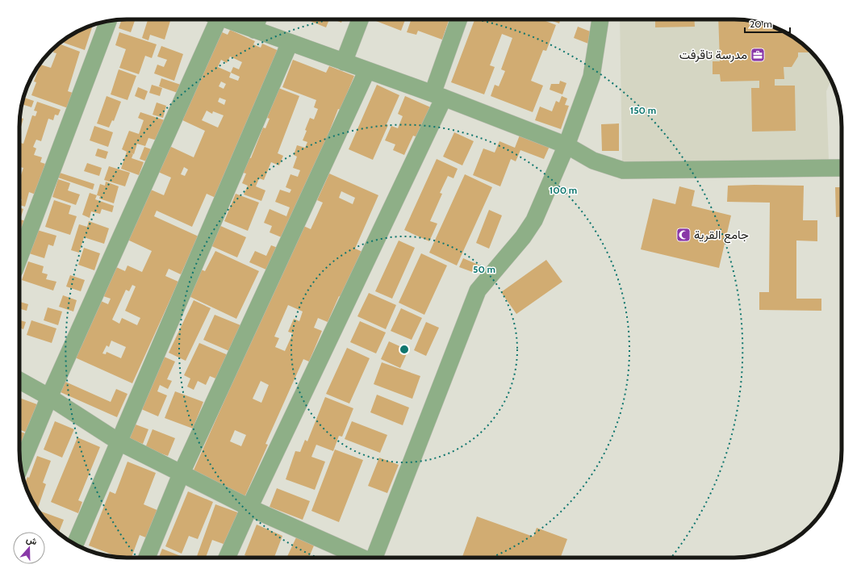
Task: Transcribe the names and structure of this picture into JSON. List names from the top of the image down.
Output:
{
  "places": {
    "office": ["مدرسة تاقرفت"],
    "mosque": ["جامع القرية"]
  },
  "scale_bar": "20 m",
  "north": "top",
  "rings": ["150 m", "100 m", "50 m"]
}
